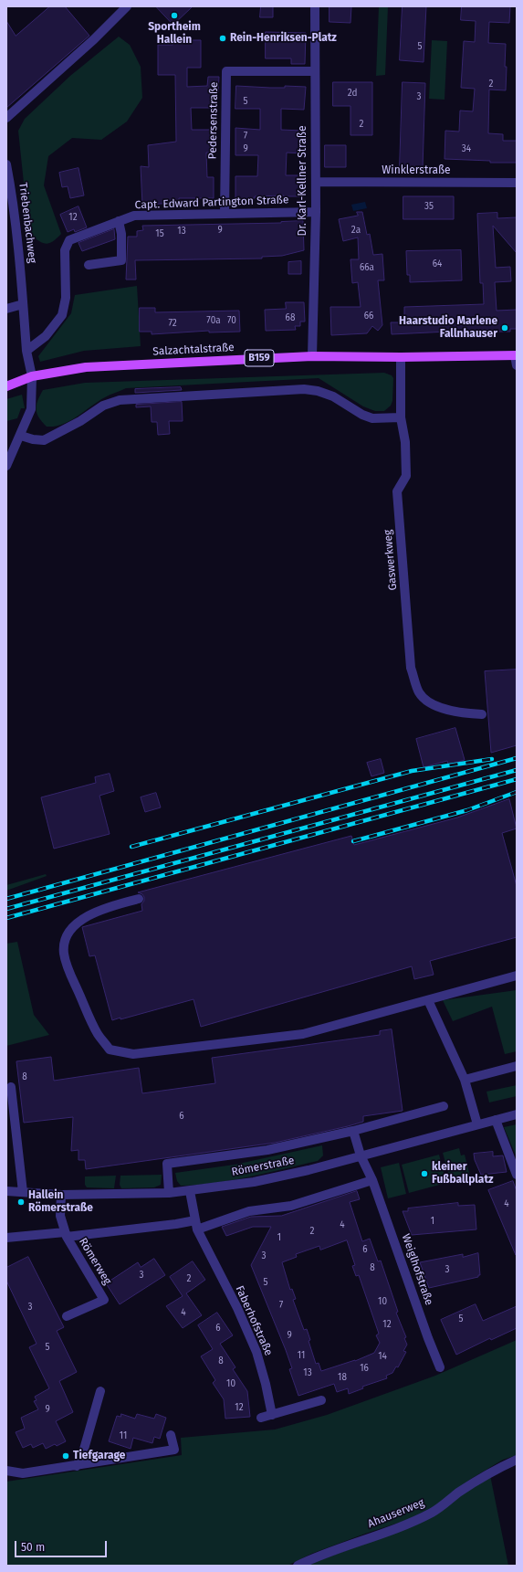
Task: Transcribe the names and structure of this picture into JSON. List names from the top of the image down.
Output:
{
  "streets": {
    "main road": ["Salzachtalstraße", "B159"],
    "street": [
      "Pedersenstraße",
      "Winklerstraße",
      "Dr. Karl-Kellner Straße",
      "Capt. Edward Partington Straße",
      "Triebenbachweg",
      "Gaswerkweg",
      "Römerstraße",
      "Römerweg",
      "Weiglhofstraße",
      "Faberhofstraße",
      "Ahauserweg"
    ]
  },
  "crossings": [
    ["Pedersenstraße", "Dr. Karl-Kellner Straße"],
    ["Pedersenstraße", "Capt. Edward Partington Straße"],
    ["Winklerstraße", "Dr. Karl-Kellner Straße"],
    ["Dr. Karl-Kellner Straße", "Capt. Edward Partington Straße"],
    ["Dr. Karl-Kellner Straße", "Salzachtalstraße"],
    ["Capt. Edward Partington Straße", "Triebenbachweg"],
    ["Salzachtalstraße", "Gaswerkweg"],
    ["Römerstraße", "Römerweg"],
    ["Römerstraße", "Weiglhofstraße"],
    ["Römerstraße", "Faberhofstraße"]
  ],
  "places": [
    "Sportheim Hallein",
    "Rein-Henriksen-Platz",
    "Haarstudio Marlene Fallnhauser",
    "kleiner Fußballplatz",
    "Hallein Römerstraße",
    "Tiefgarage"
  ],
  "house_numbers": [
    "5",
    "2",
    "2d",
    "3",
    "5",
    "2",
    "7",
    "9",
    "34",
    "35",
    "12",
    "9",
    "2a",
    "13",
    "15",
    "64",
    "66a",
    "66",
    "68",
    "70a",
    "70",
    "72",
    "8",
    "6",
    "4",
    "1",
    "4",
    "2",
    "1",
    "6",
    "3",
    "8",
    "3",
    "3",
    "2",
    "5",
    "10",
    "7",
    "3",
    "4",
    "5",
    "12",
    "6",
    "9",
    "5",
    "11",
    "14",
    "8",
    "16",
    "13",
    "18",
    "10",
    "12",
    "9",
    "11"
  ],
  "scale_bar": "50 m"
}
